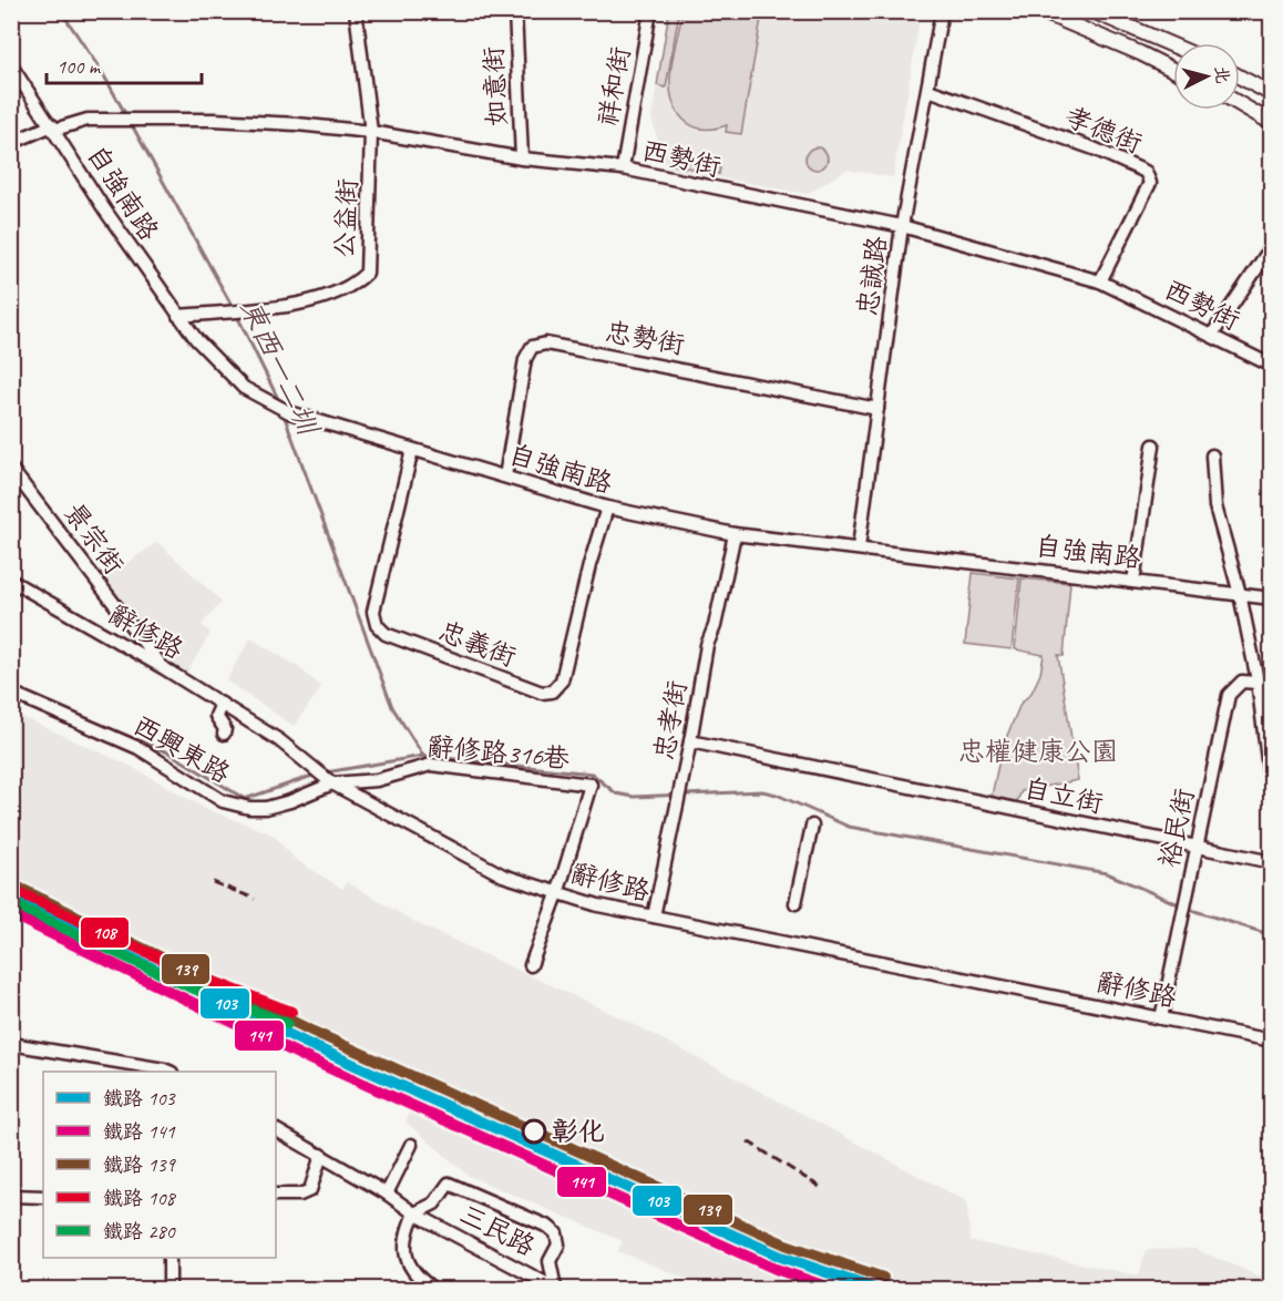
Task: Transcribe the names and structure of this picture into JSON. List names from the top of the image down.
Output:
{
  "streets": {
    "street": [
      "如意街",
      "祥和街",
      "孝德街",
      "西勢街",
      "自強南路",
      "公益街",
      "忠誠路",
      "忠勢街",
      "景宗街",
      "辭修路",
      "忠義街",
      "忠孝街",
      "西興東路",
      "辭修路316巷",
      "自立街",
      "裕民街",
      "三民路"
    ]
  },
  "crossings": [
    ["如意街", "西勢街"],
    ["祥和街", "西勢街"],
    ["孝德街", "西勢街"],
    ["孝德街", "忠誠路"],
    ["西勢街", "自強南路"],
    ["西勢街", "公益街"],
    ["西勢街", "忠誠路"],
    ["自強南路", "公益街"],
    ["自強南路", "忠誠路"],
    ["自強南路", "忠勢街"],
    ["自強南路", "忠義街"],
    ["自強南路", "忠孝街"],
    ["忠誠路", "忠勢街"],
    ["景宗街", "辭修路"],
    ["辭修路", "忠孝街"],
    ["辭修路", "西興東路"],
    ["辭修路", "辭修路316巷"],
    ["辭修路", "裕民街"],
    ["忠孝街", "自立街"],
    ["西興東路", "辭修路316巷"],
    ["自立街", "裕民街"]
  ],
  "water": ["東西一二圳"],
  "parks": ["忠權健康公園"],
  "places": ["彰化"],
  "lines": [
    "rail line 139",
    "rail line 108",
    "rail line 103",
    "rail line 280",
    "rail line 141"
  ],
  "legend": [
    "鐵路 103",
    "鐵路 141",
    "鐵路 139",
    "鐵路 108",
    "鐵路 280"
  ],
  "scale_bar": "100 m",
  "north": "right"
}
